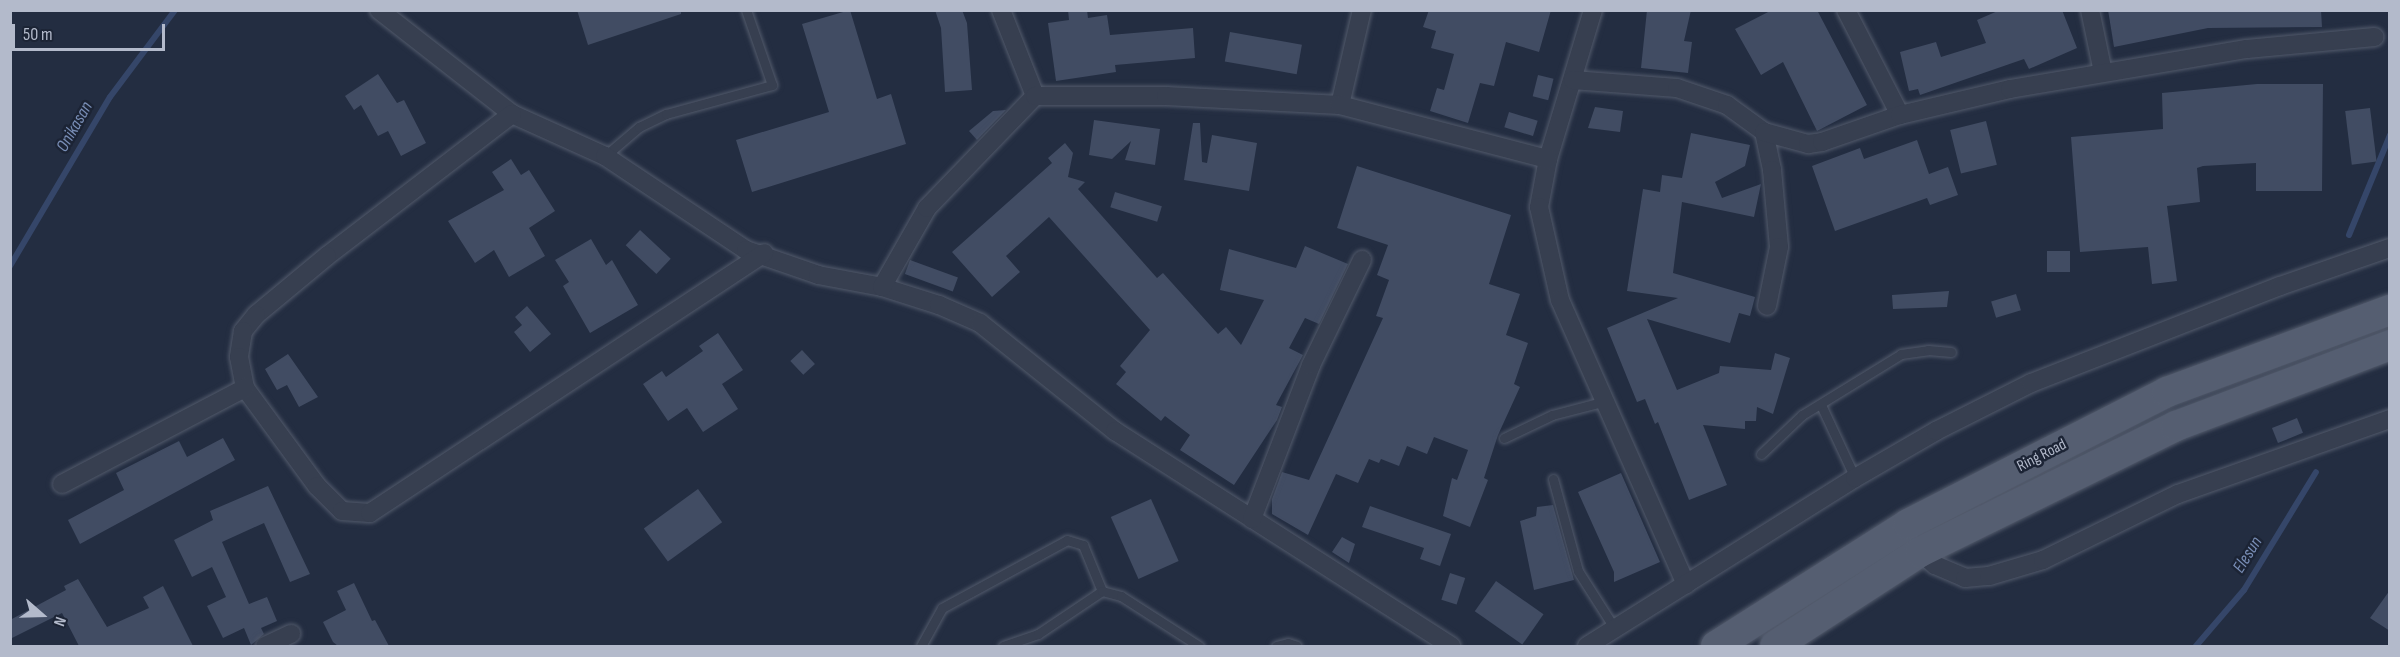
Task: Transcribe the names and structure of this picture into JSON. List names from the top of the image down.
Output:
{
  "streets": {
    "main road": ["Ring Road"]
  },
  "water": ["Onikasan", "Elesun"],
  "scale_bar": "50 m",
  "north": "right"
}
